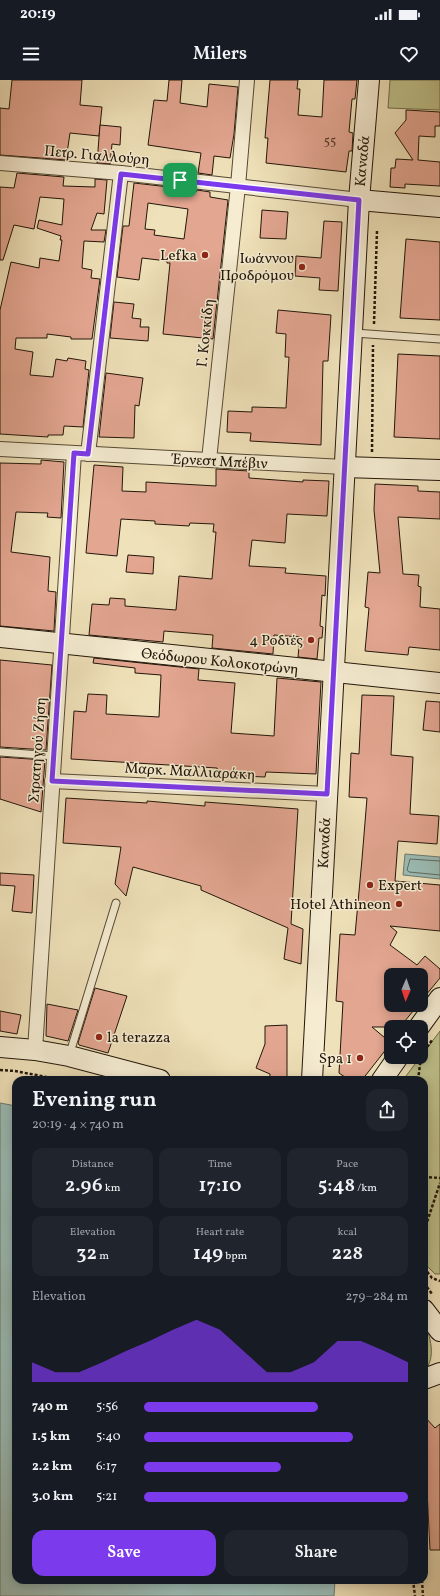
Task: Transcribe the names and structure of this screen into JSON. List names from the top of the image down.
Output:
{
  "streets": {
    "street": [
      "Πετρ. Γιαλλούρη",
      "Καναδά",
      "Γ. Κοκκίδη",
      "Έρνεστ Μπέβιν",
      "Θεόδωρου Κολοκοτρώνη",
      "Στρατηγού Ζήση",
      "Μαρκ. Μαλλιαράκη"
    ]
  },
  "crossings": [
    ["Πετρ. Γιαλλούρη", "Καναδά"],
    ["Πετρ. Γιαλλούρη", "Γ. Κοκκίδη"],
    ["Καναδά", "Έρνεστ Μπέβιν"],
    ["Καναδά", "Θεόδωρου Κολοκοτρώνη"],
    ["Καναδά", "Μαρκ. Μαλλιαράκη"],
    ["Γ. Κοκκίδη", "Έρνεστ Μπέβιν"],
    ["Έρνεστ Μπέβιν", "Στρατηγού Ζήση"],
    ["Θεόδωρου Κολοκοτρώνη", "Στρατηγού Ζήση"],
    ["Στρατηγού Ζήση", "Μαρκ. Μαλλιαράκη"]
  ],
  "places": [
    "Lefka",
    "Ιωάννου Προδρόμου",
    "4 Ροδιές",
    "Expert",
    "Hotel Athineon",
    "la terazza",
    "Spa 1"
  ],
  "house_numbers": ["55"],
  "north": "bottom",
  "page": {
    "status": "20:19",
    "header": "Milers",
    "heading": ["Evening run", "20:19 · 4 × 740 m"],
    "stats": [
      ["Distance", "2.96 km"],
      ["Time", "17:10"],
      ["Pace", "5:48 /km"],
      ["Elevation", "32 m"],
      ["Heart rate", "149 bpm"],
      ["kcal", "228"]
    ],
    "chart": ["Elevation", "279–284 m"],
    "list": [
      {
        "name": "740 m",
        "note": "5:56"
      },
      {
        "name": "1.5 km",
        "note": "5:40"
      },
      {
        "name": "2.2 km",
        "note": "6:17"
      },
      {
        "name": "3.0 km",
        "note": "5:21"
      }
    ],
    "buttons": ["Save", "Share"]
  }
}
